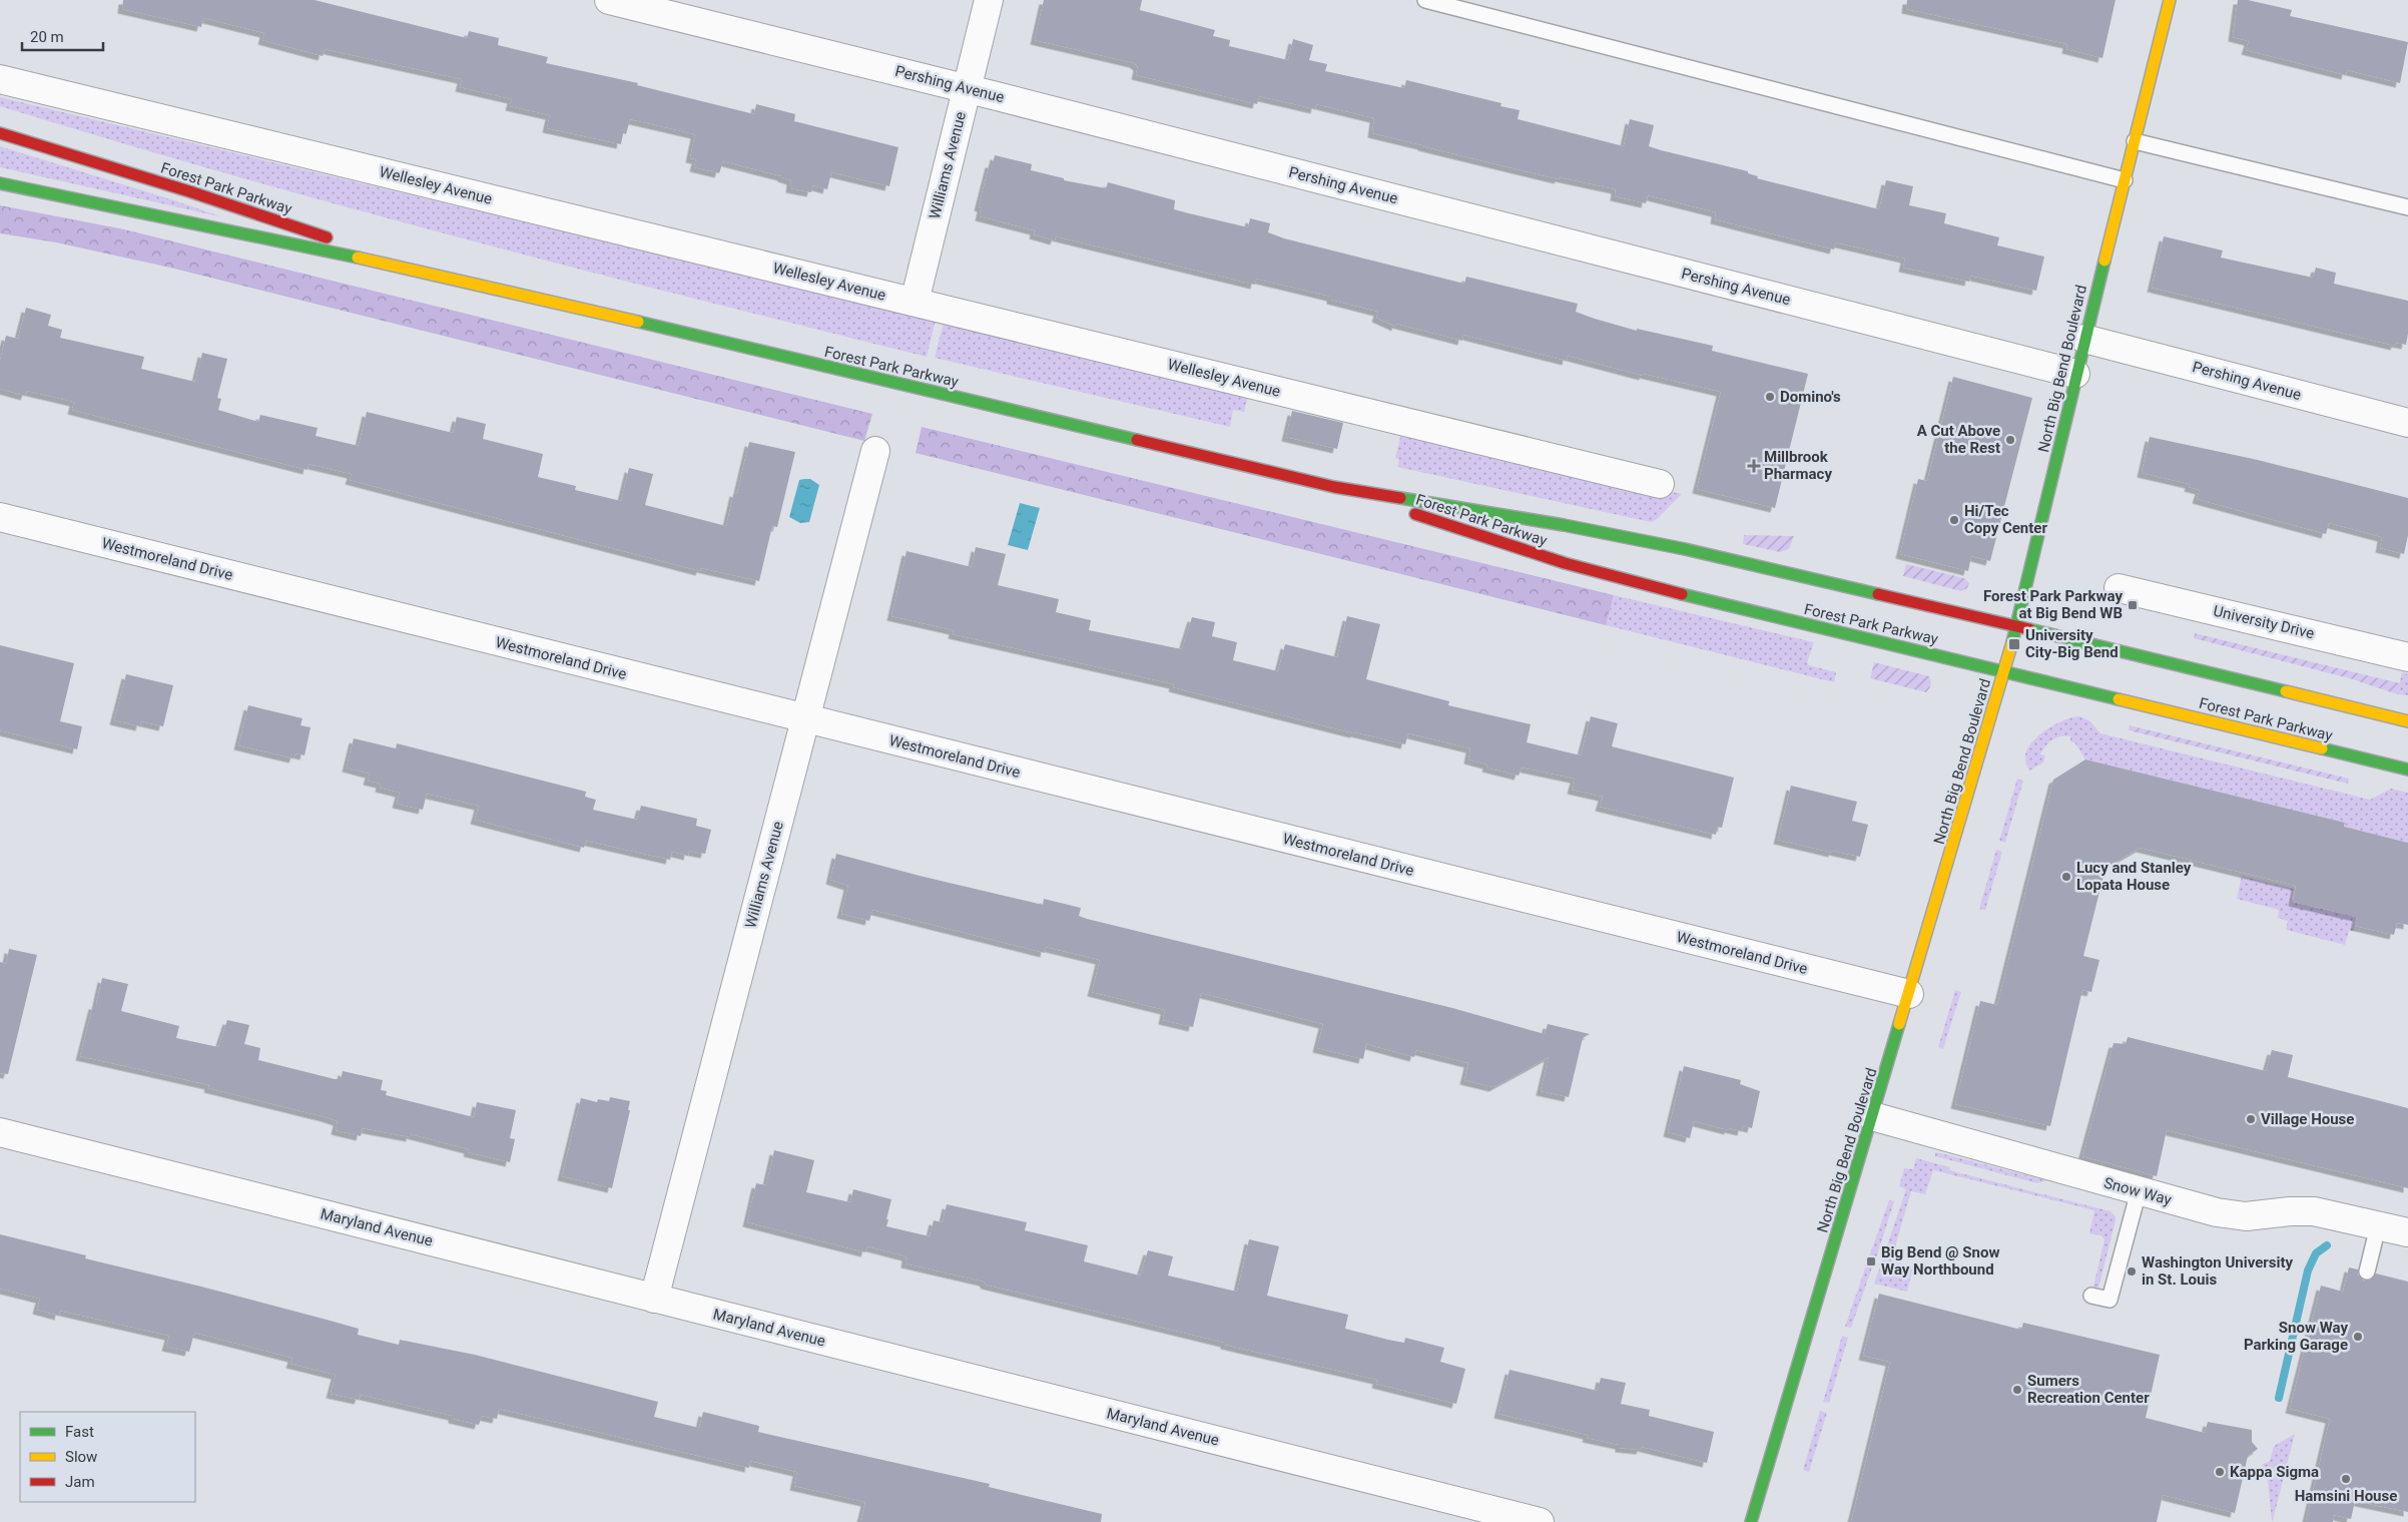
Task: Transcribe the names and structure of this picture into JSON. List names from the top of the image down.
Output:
{
  "streets": {
    "main road": ["Forest Park Parkway", "North Big Bend Boulevard"],
    "street": [
      "Pershing Avenue",
      "Williams Avenue",
      "Wellesley Avenue",
      "Westmoreland Drive",
      "University Drive",
      "Snow Way",
      "Maryland Avenue"
    ]
  },
  "crossings": [
    ["Pershing Avenue", "Williams Avenue"],
    ["Pershing Avenue", "North Big Bend Boulevard"],
    ["Williams Avenue", "Wellesley Avenue"],
    ["Williams Avenue", "Westmoreland Drive"],
    ["Williams Avenue", "Maryland Avenue"],
    ["Forest Park Parkway", "North Big Bend Boulevard"],
    ["North Big Bend Boulevard", "Westmoreland Drive"],
    ["North Big Bend Boulevard", "Snow Way"]
  ],
  "places": {
    "other": [
      "Domino's",
      "A Cut Above the Rest",
      "Hi/Tec Copy Center",
      "Lucy and Stanley Lopata House",
      "Village House",
      "Washington University in St. Louis",
      "Snow Way Parking Garage",
      "Sumers Recreation Center",
      "Kappa Sigma",
      "Hamsini House"
    ],
    "health": ["Millbrook Pharmacy"],
    "transit": ["Forest Park Parkway at Big Bend WB", "University City-Big Bend", "Big Bend @ Snow Way Northbound"]
  },
  "legend": ["Fast", "Slow", "Jam"],
  "scale_bar": "20 m"
}
